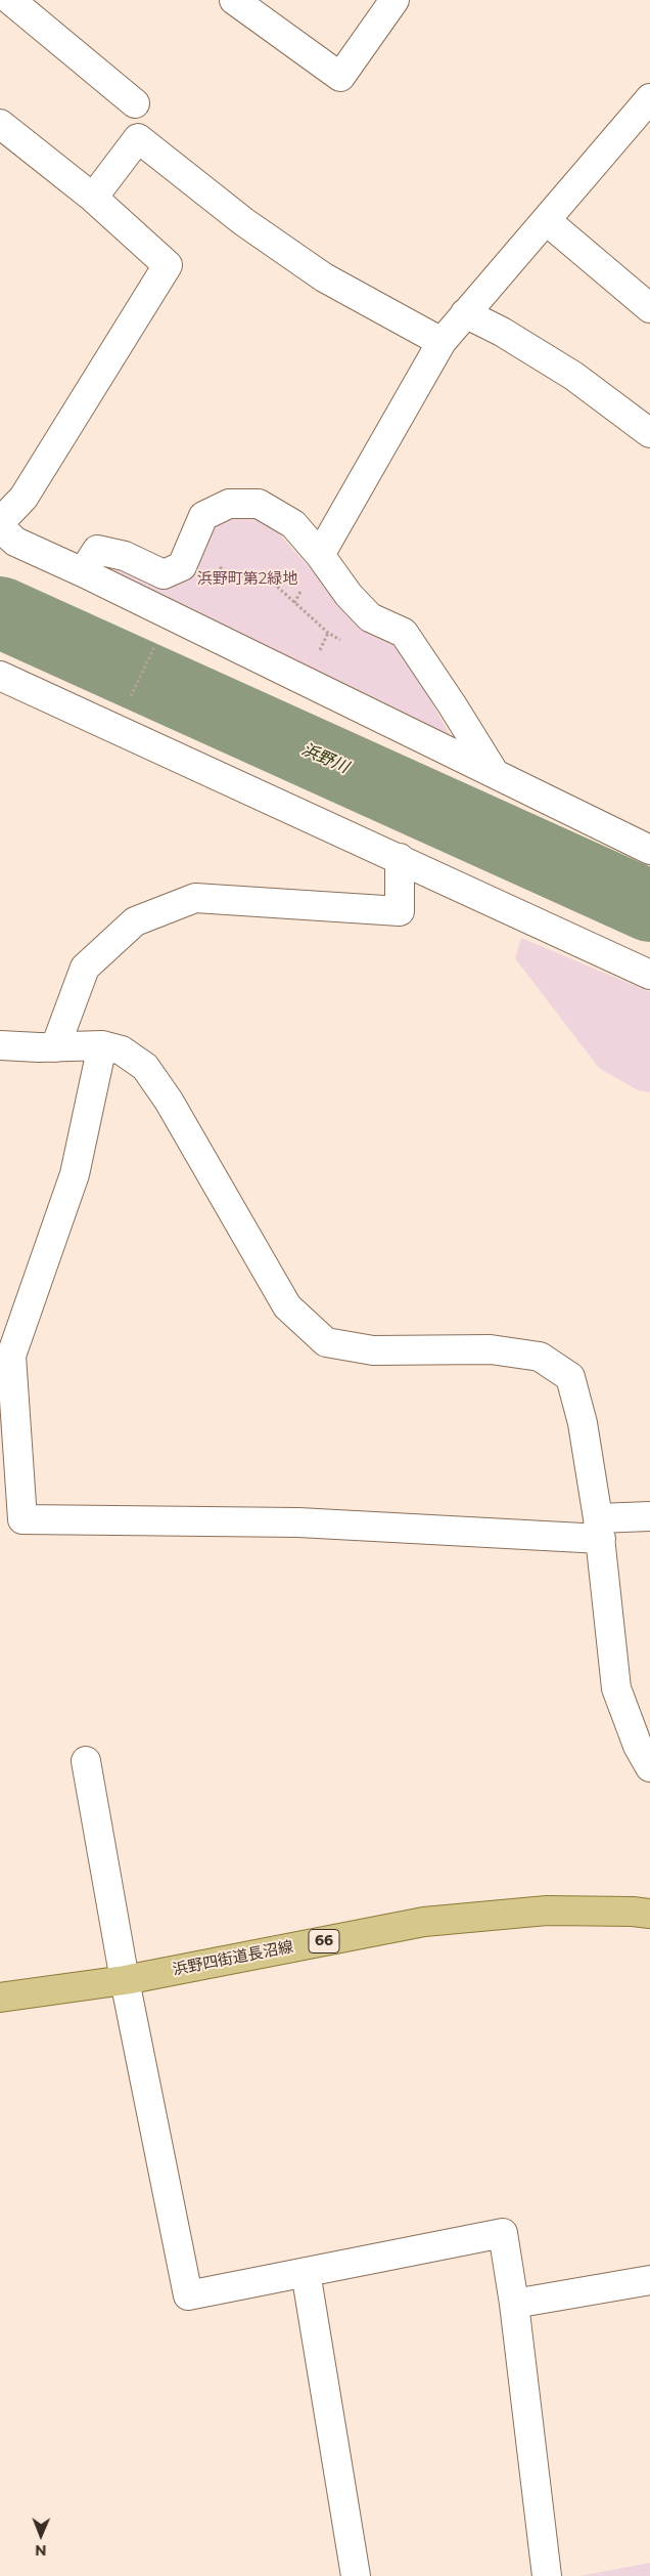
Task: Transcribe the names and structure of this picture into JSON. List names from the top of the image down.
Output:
{
  "streets": {
    "main road": ["66", "浜野四街道長沼線"]
  },
  "water": ["浜野川"],
  "parks": ["浜野町第2緑地"],
  "north": "bottom"
}
